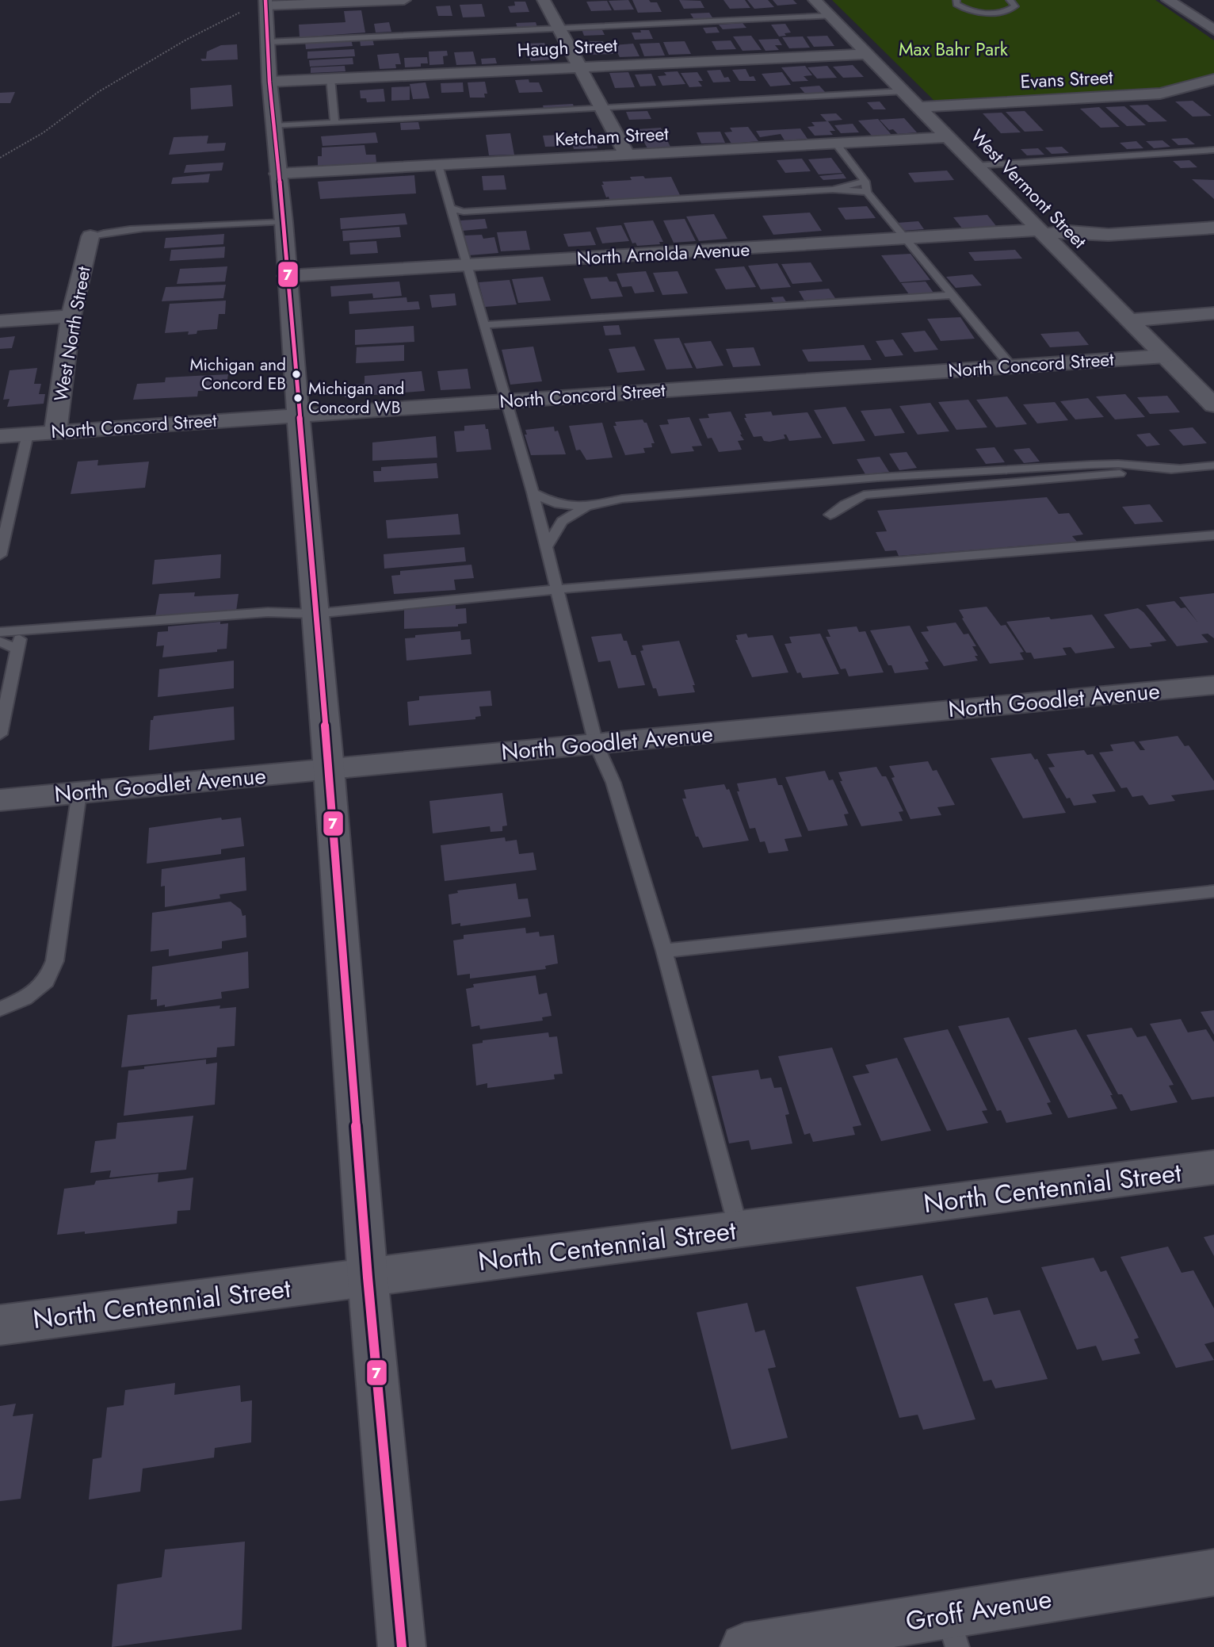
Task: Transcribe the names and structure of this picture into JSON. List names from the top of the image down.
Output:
{
  "streets": {
    "street": [
      "Haugh Street",
      "Evans Street",
      "Ketcham Street",
      "West Vermont Street",
      "North Arnolda Avenue",
      "West North Street",
      "North Concord Street",
      "North Goodlet Avenue",
      "North Centennial Street",
      "Groff Avenue"
    ]
  },
  "crossings": [
    ["Haugh Street", "West Vermont Street"],
    ["Evans Street", "West Vermont Street"],
    ["Ketcham Street", "West Vermont Street"],
    ["West Vermont Street", "North Arnolda Avenue"],
    ["West Vermont Street", "North Concord Street"],
    ["West North Street", "North Concord Street"]
  ],
  "parks": ["Max Bahr Park"],
  "places": ["Michigan and Concord EB", "Michigan and Concord WB"],
  "lines": ["transit line 7"]
}
